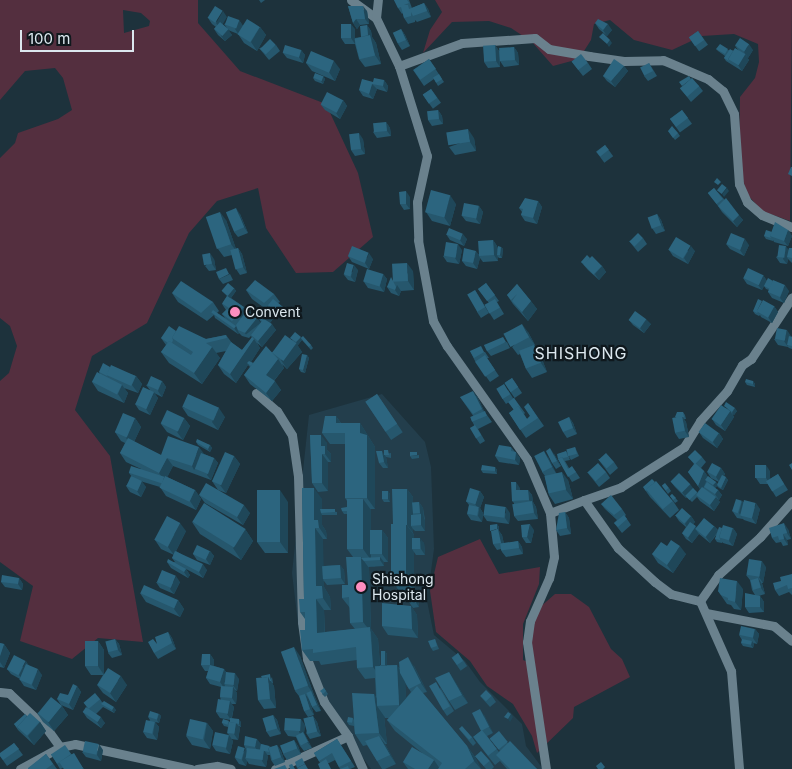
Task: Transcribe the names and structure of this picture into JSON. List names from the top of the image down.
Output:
{
  "districts": ["SHISHONG"],
  "places": ["Convent", "Shishong Hospital"],
  "scale_bar": "100 m"
}
